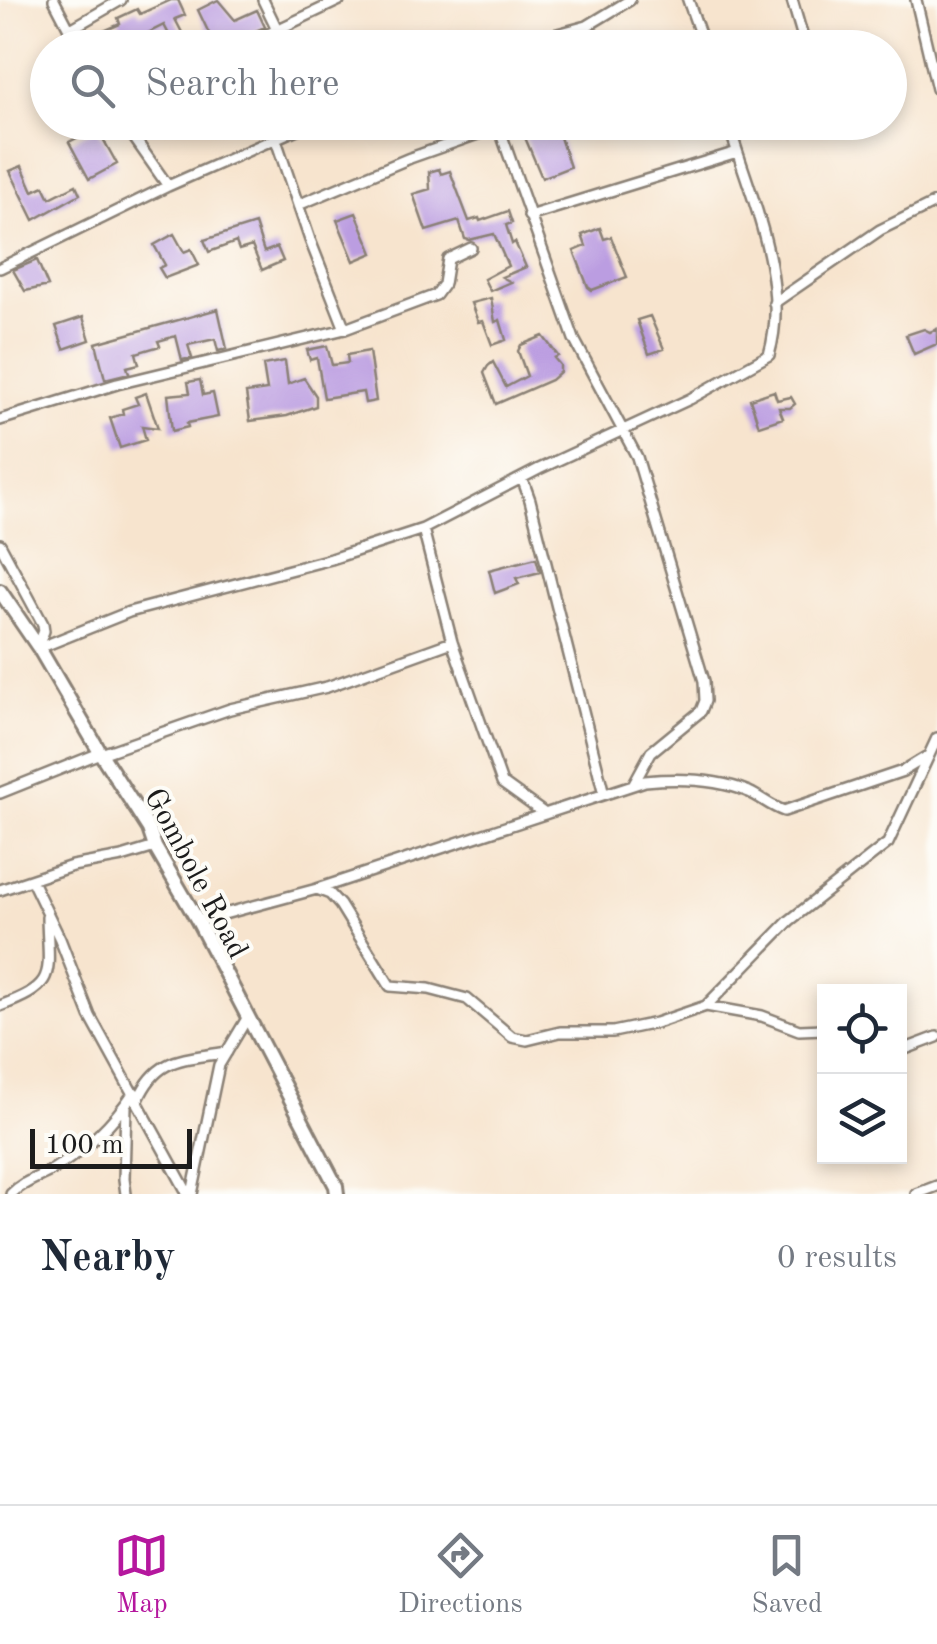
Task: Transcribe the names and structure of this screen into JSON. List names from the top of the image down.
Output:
{
  "streets": {
    "street": ["Gombole Road"]
  },
  "scale_bar": "100 m",
  "page": {
    "search": "Search here",
    "scale": "100 m",
    "heading": ["Nearby", "0 results"],
    "nav": ["Map", "Directions", "Saved"]
  }
}
